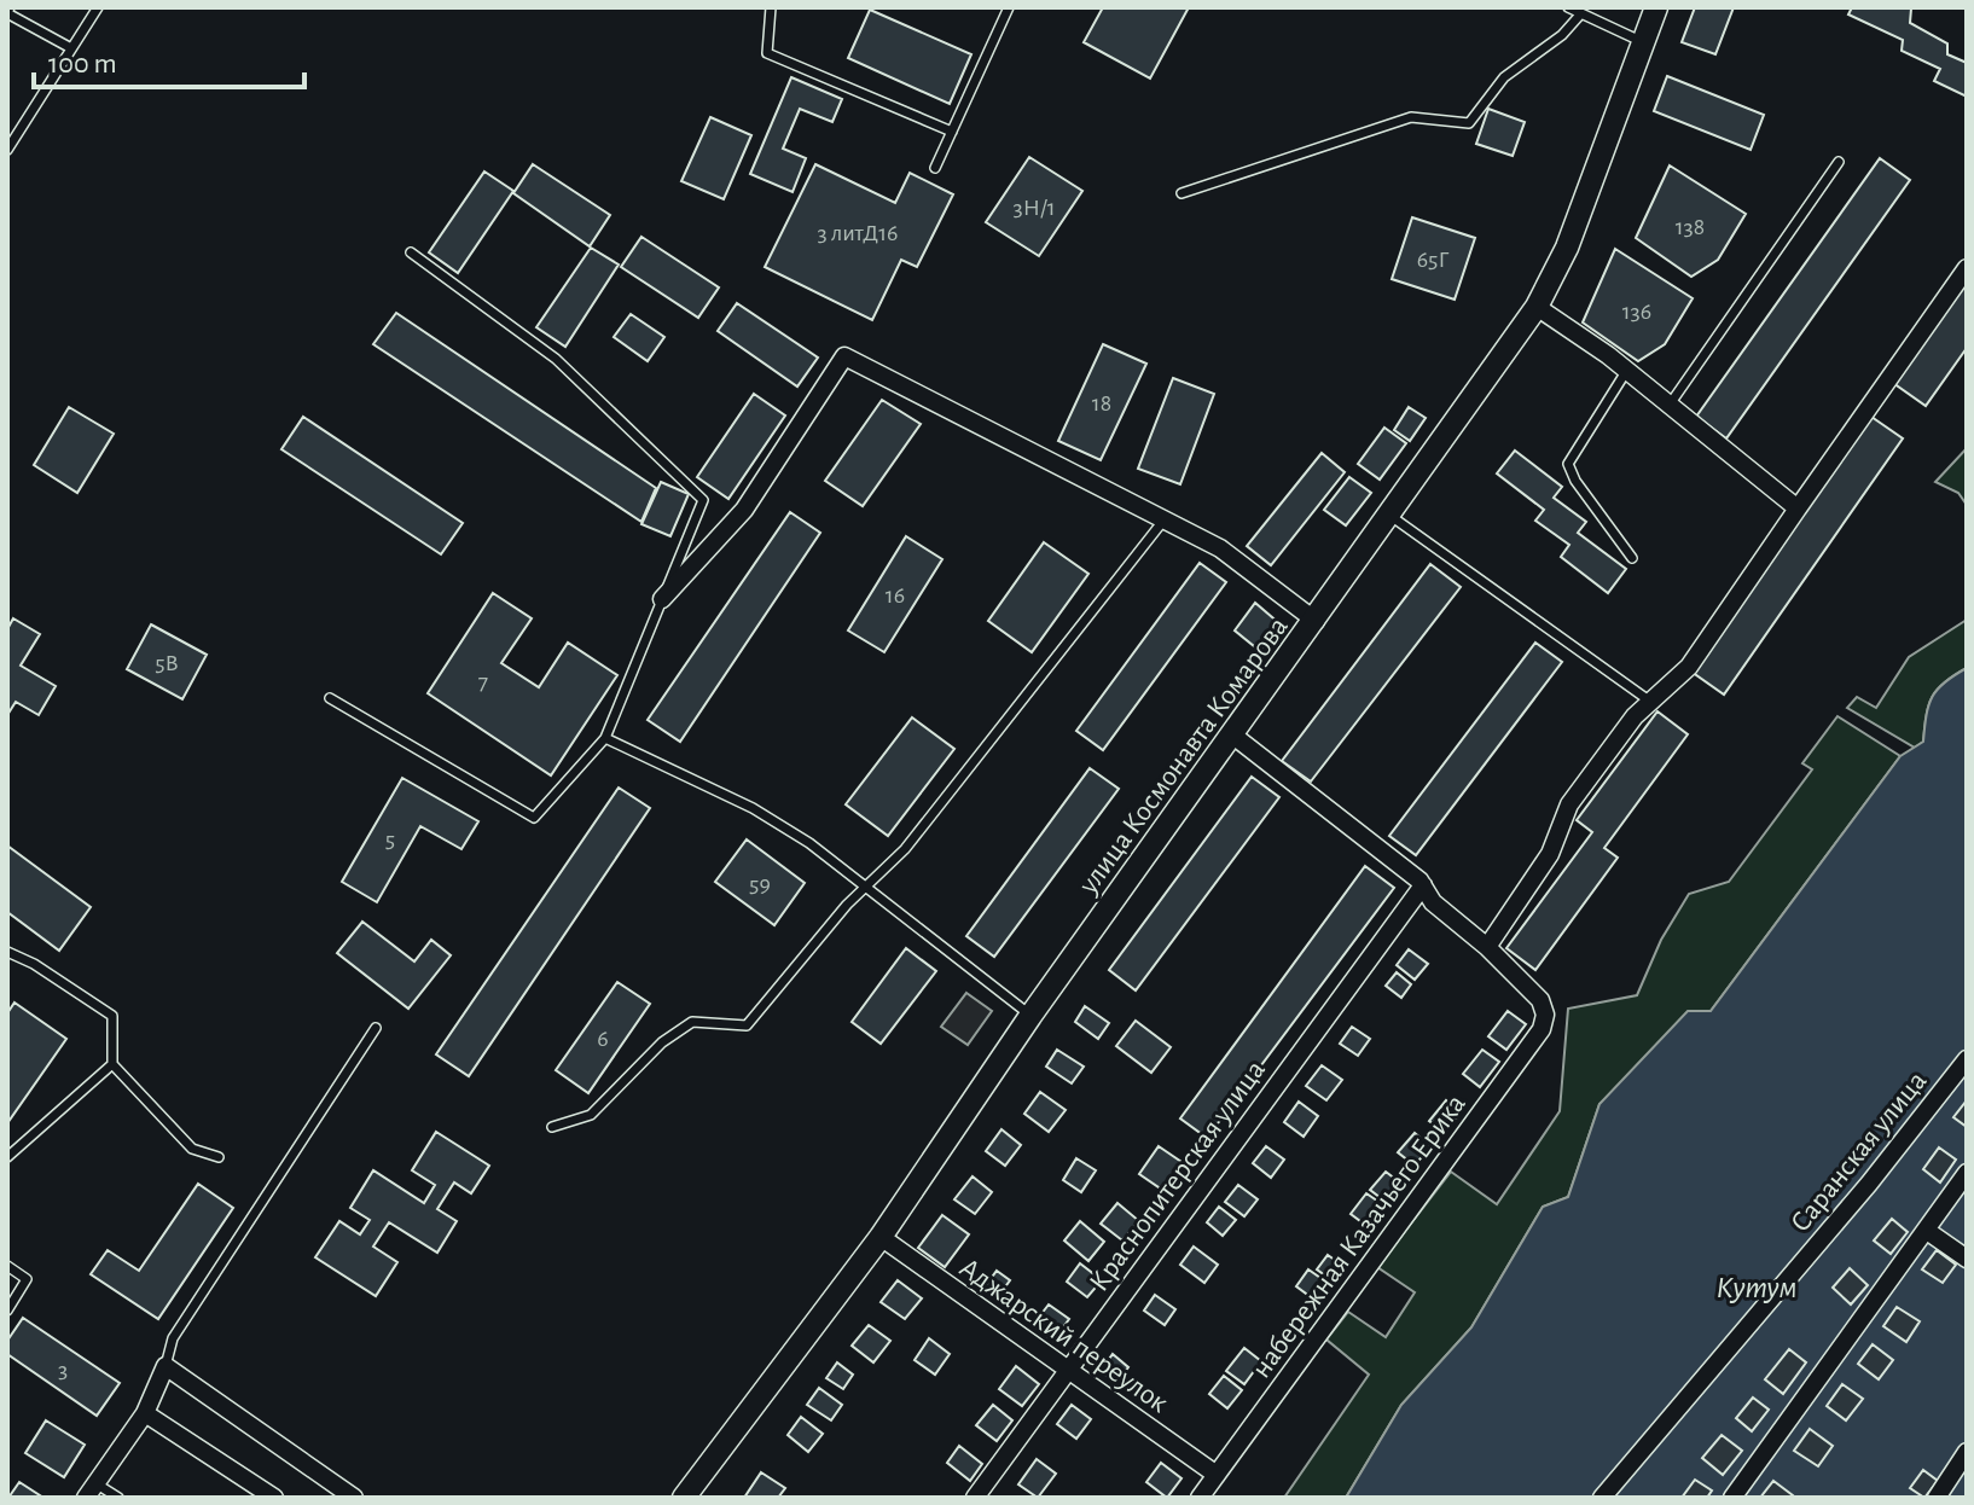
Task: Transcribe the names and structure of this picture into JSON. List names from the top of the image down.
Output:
{
  "streets": {
    "main road": ["улица Космонавта Комарова"],
    "street": [
      "Саранская улица",
      "Краснопитерская улица",
      "набережная Казачьего Ерика",
      "Аджарский переулок"
    ]
  },
  "crossings": [
    ["улица Космонавта Комарова", "Аджарский переулок"],
    ["Краснопитерская улица", "Аджарский переулок"],
    ["набережная Казачьего Ерика", "Аджарский переулок"]
  ],
  "water": ["Кутум"],
  "house_numbers": [
    "3Н/1",
    "138",
    "3 литД16",
    "65Г",
    "136",
    "18",
    "16",
    "5В",
    "7",
    "5",
    "59",
    "6",
    "3"
  ],
  "scale_bar": "100 m"
}
